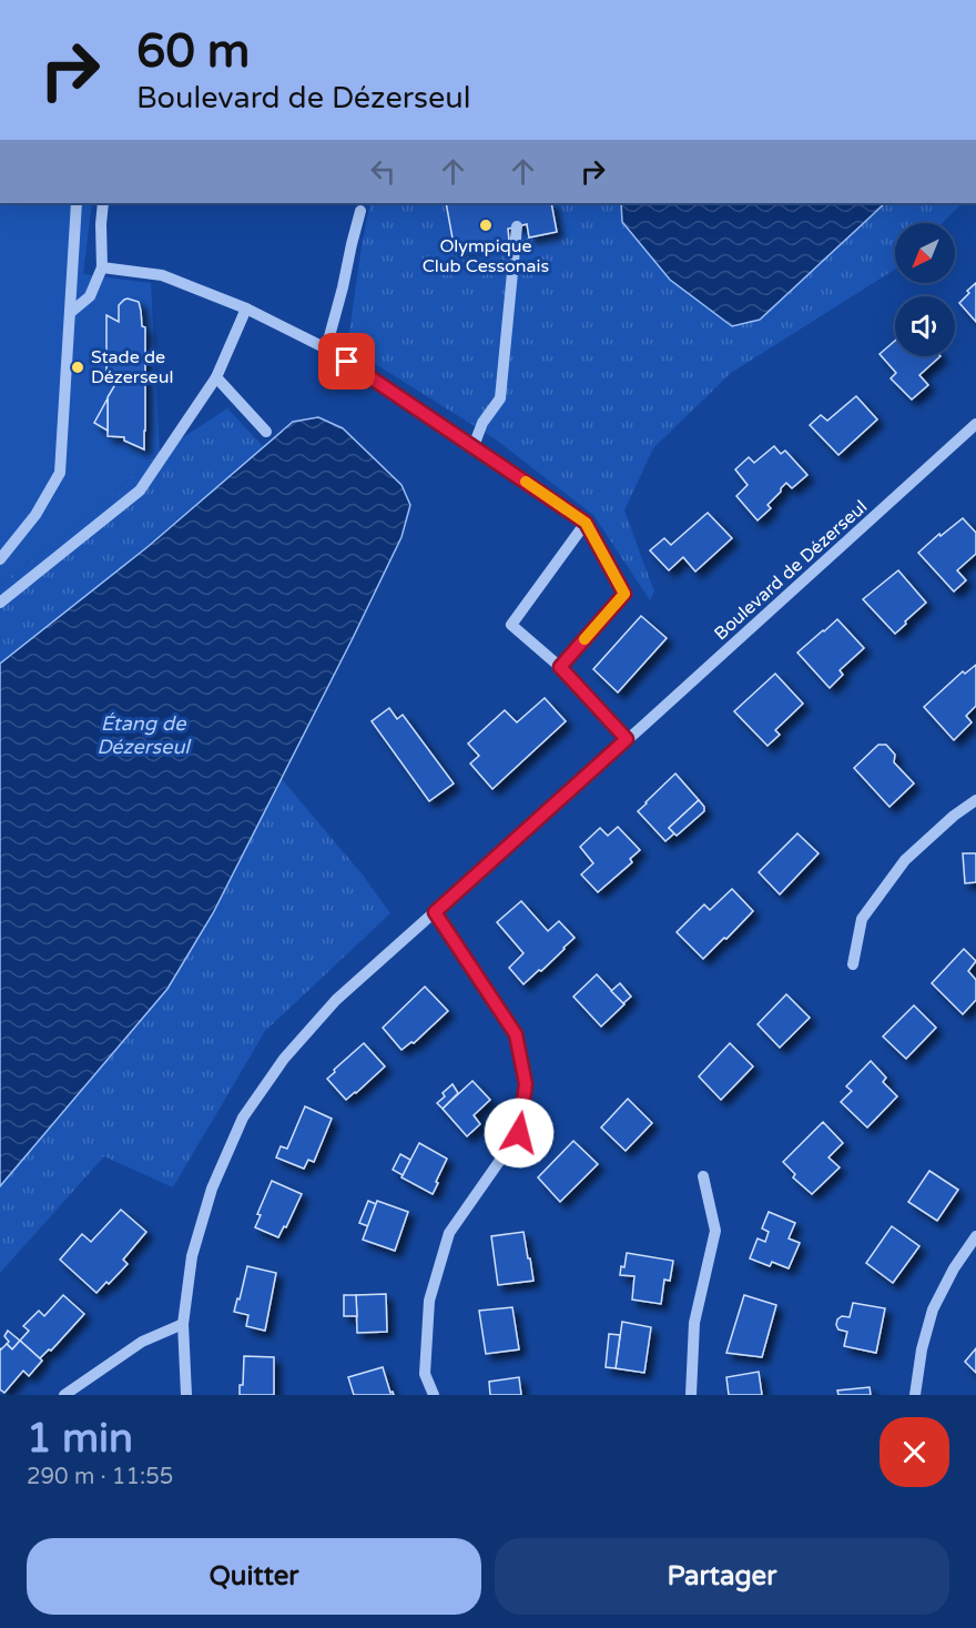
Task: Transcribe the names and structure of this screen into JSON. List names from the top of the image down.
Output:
{
  "streets": {
    "street": ["Boulevard de Dézerseul"]
  },
  "water": ["Étang de Dézerseul"],
  "places": ["Olympique Club Cessonais", "Stade de Dézerseul"],
  "north": "bottom left",
  "page": {
    "turn": ["60 m", "Boulevard de Dézerseul"],
    "heading": ["1 min", "290 m · 11:55"],
    "buttons": ["Quitter", "Partager"]
  }
}
